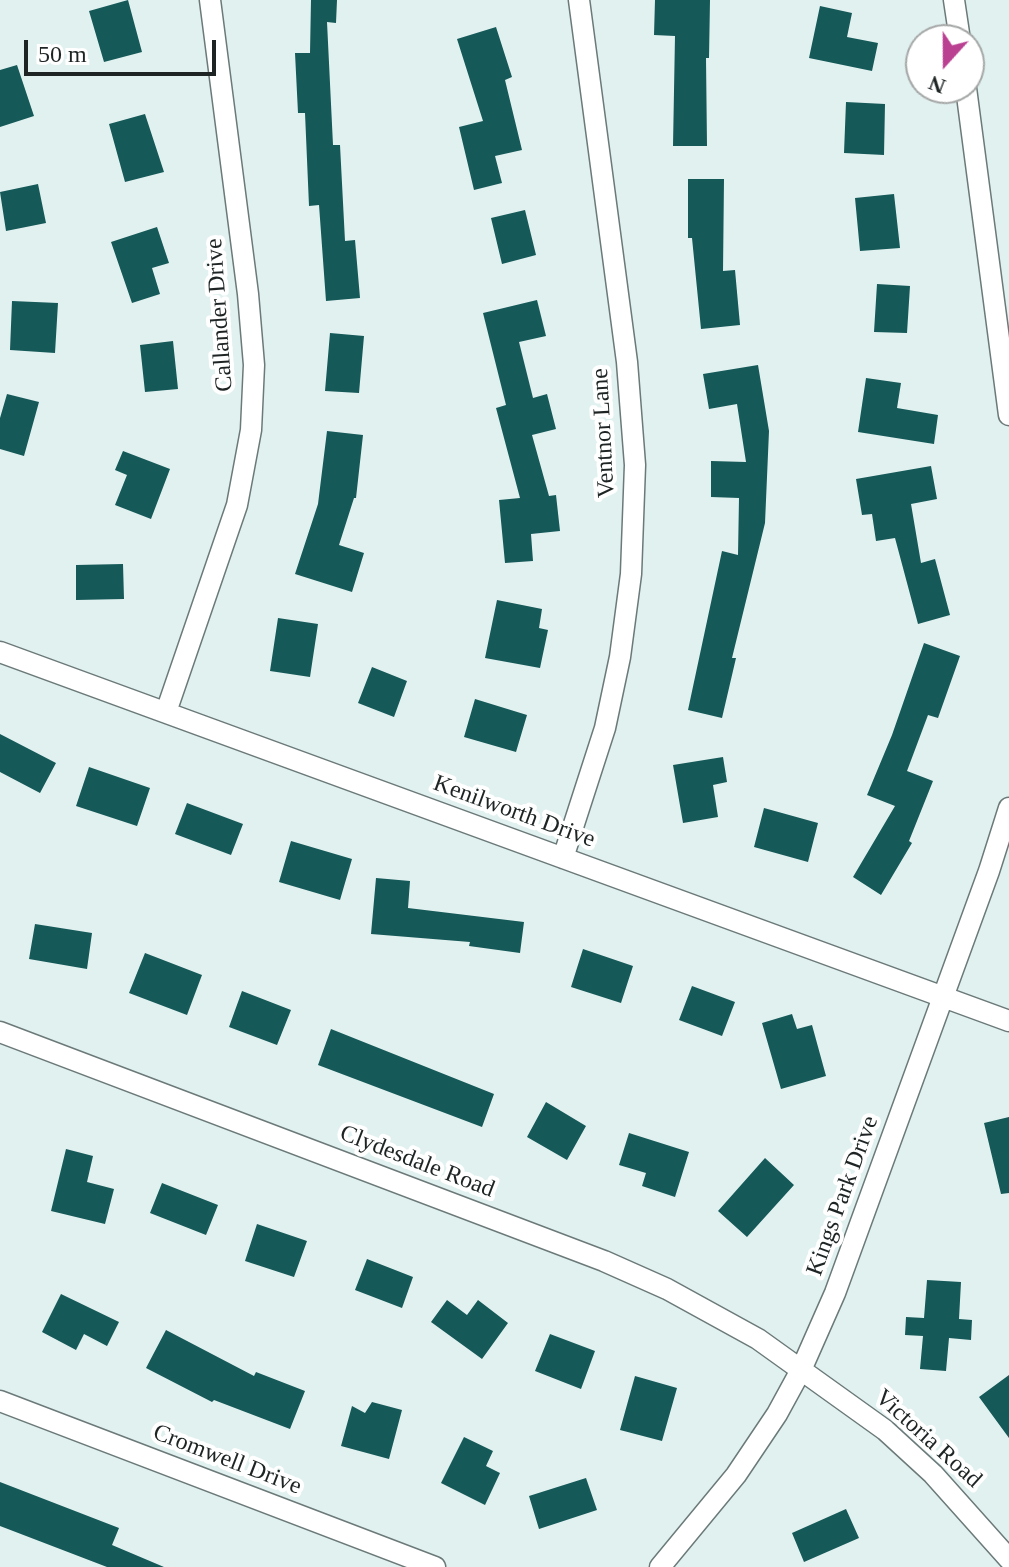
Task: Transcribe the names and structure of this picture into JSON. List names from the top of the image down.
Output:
{
  "streets": {
    "street": [
      "Callander Drive",
      "Ventnor Lane",
      "Kenilworth Drive",
      "Clydesdale Road",
      "Kings Park Drive",
      "Victoria Road",
      "Cromwell Drive"
    ]
  },
  "crossings": [
    ["Callander Drive", "Kenilworth Drive"],
    ["Ventnor Lane", "Kenilworth Drive"],
    ["Kenilworth Drive", "Kings Park Drive"],
    ["Clydesdale Road", "Kings Park Drive"],
    ["Clydesdale Road", "Victoria Road"],
    ["Kings Park Drive", "Victoria Road"]
  ],
  "scale_bar": "50 m",
  "north": "bottom"
}
